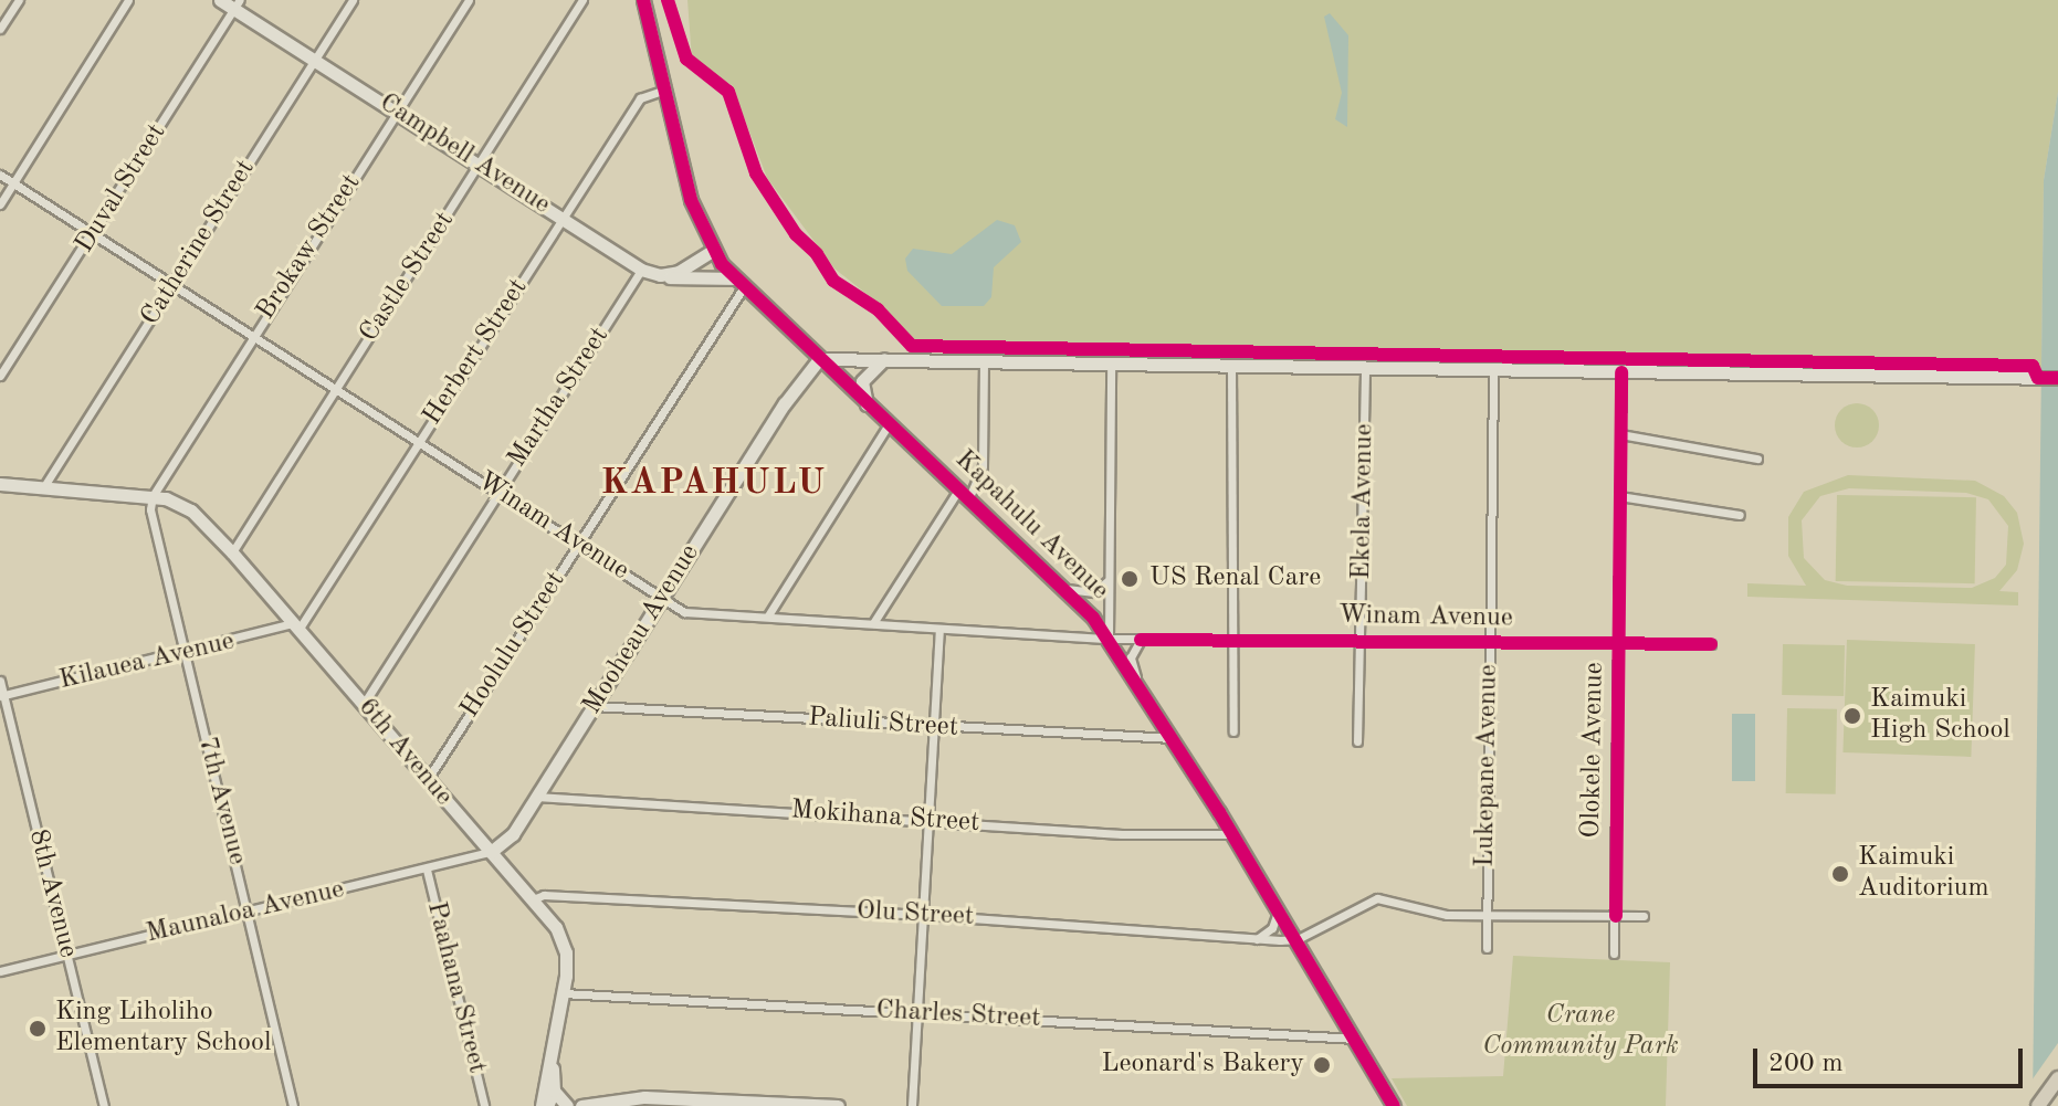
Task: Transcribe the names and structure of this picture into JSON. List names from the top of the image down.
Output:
{
  "streets": {
    "street": [
      "Campbell Avenue",
      "Duval Street",
      "Catherine Street",
      "Brokaw Street",
      "Castle Street",
      "Herbert Street",
      "Martha Street",
      "Ekela Avenue",
      "Kapahulu Avenue",
      "Winam Avenue",
      "Mooheau Avenue",
      "Hoolulu Street",
      "Kilauea Avenue",
      "Paliuli Street",
      "Olokele Avenue",
      "6th Avenue",
      "Lukepane Avenue",
      "7th Avenue",
      "Mokihana Street",
      "8th Avenue",
      "Maunaloa Avenue",
      "Olu Street",
      "Paahana Street",
      "Charles Street"
    ]
  },
  "crossings": [
    ["Campbell Avenue", "Duval Street"],
    ["Campbell Avenue", "Catherine Street"],
    ["Campbell Avenue", "Brokaw Street"],
    ["Campbell Avenue", "Castle Street"],
    ["Campbell Avenue", "Herbert Street"],
    ["Campbell Avenue", "Martha Street"],
    ["Campbell Avenue", "Kapahulu Avenue"],
    ["Campbell Avenue", "Hoolulu Street"],
    ["Duval Street", "Winam Avenue"],
    ["Catherine Street", "Winam Avenue"],
    ["Catherine Street", "6th Avenue"],
    ["Brokaw Street", "Winam Avenue"],
    ["Brokaw Street", "6th Avenue"],
    ["Brokaw Street", "7th Avenue"],
    ["Castle Street", "Winam Avenue"],
    ["Castle Street", "6th Avenue"],
    ["Herbert Street", "Kapahulu Avenue"],
    ["Herbert Street", "Winam Avenue"],
    ["Herbert Street", "Kilauea Avenue"],
    ["Herbert Street", "6th Avenue"],
    ["Martha Street", "Winam Avenue"],
    ["Martha Street", "6th Avenue"],
    ["Ekela Avenue", "Winam Avenue"],
    ["Kapahulu Avenue", "Winam Avenue"],
    ["Kapahulu Avenue", "Mooheau Avenue"],
    ["Kapahulu Avenue", "Hoolulu Street"],
    ["Kapahulu Avenue", "Paliuli Street"],
    ["Kapahulu Avenue", "Mokihana Street"],
    ["Kapahulu Avenue", "Olu Street"],
    ["Kapahulu Avenue", "Charles Street"],
    ["Winam Avenue", "Mooheau Avenue"],
    ["Winam Avenue", "Hoolulu Street"],
    ["Winam Avenue", "Olokele Avenue"],
    ["Winam Avenue", "Lukepane Avenue"],
    ["Mooheau Avenue", "Paliuli Street"],
    ["Mooheau Avenue", "6th Avenue"],
    ["Mooheau Avenue", "Mokihana Street"],
    ["Mooheau Avenue", "Maunaloa Avenue"],
    ["Hoolulu Street", "6th Avenue"],
    ["Kilauea Avenue", "6th Avenue"],
    ["Kilauea Avenue", "7th Avenue"],
    ["Kilauea Avenue", "8th Avenue"],
    ["6th Avenue", "7th Avenue"],
    ["6th Avenue", "Maunaloa Avenue"],
    ["6th Avenue", "Olu Street"],
    ["6th Avenue", "Charles Street"],
    ["7th Avenue", "Maunaloa Avenue"],
    ["8th Avenue", "Maunaloa Avenue"],
    ["Maunaloa Avenue", "Paahana Street"]
  ],
  "districts": ["KAPAHULU"],
  "parks": ["Crane Community Park"],
  "places": [
    "US Renal Care",
    "Kaimuki High School",
    "Kaimuki Auditorium",
    "King Liholiho Elementary School",
    "Leonard's Bakery"
  ],
  "scale_bar": "200 m"
}
